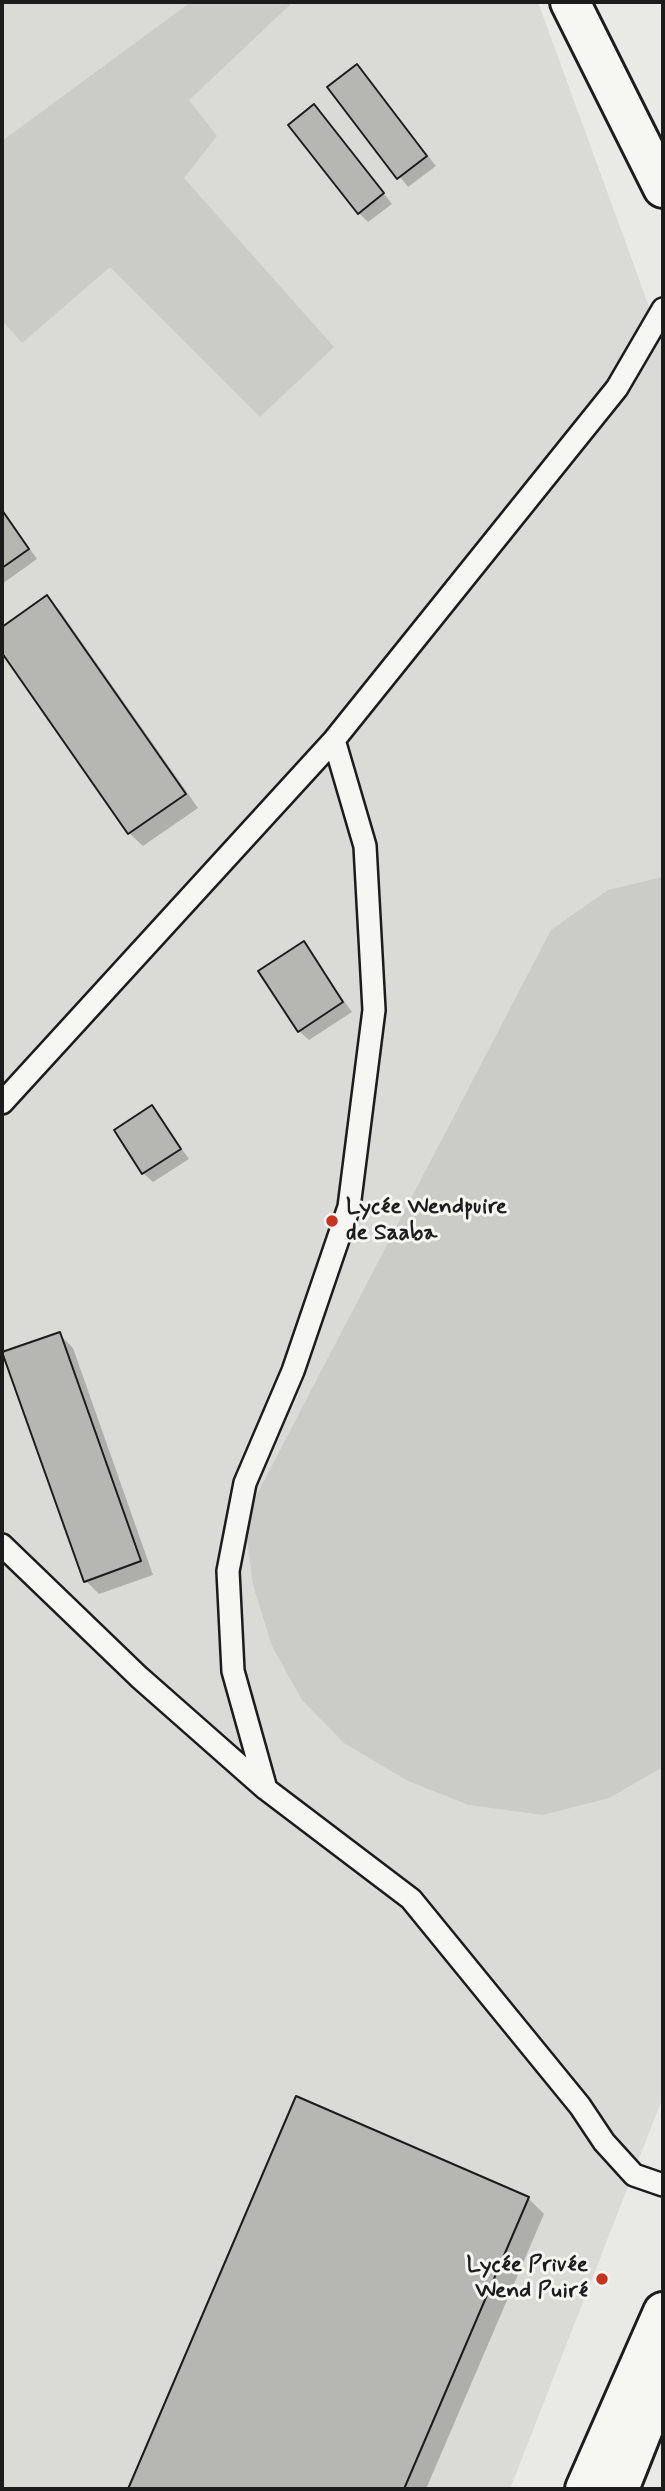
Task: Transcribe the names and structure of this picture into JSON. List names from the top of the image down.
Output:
{
  "places": ["Lycée Wendpuire de Saaba", "Lycée Privée Wend Puiré"]
}
